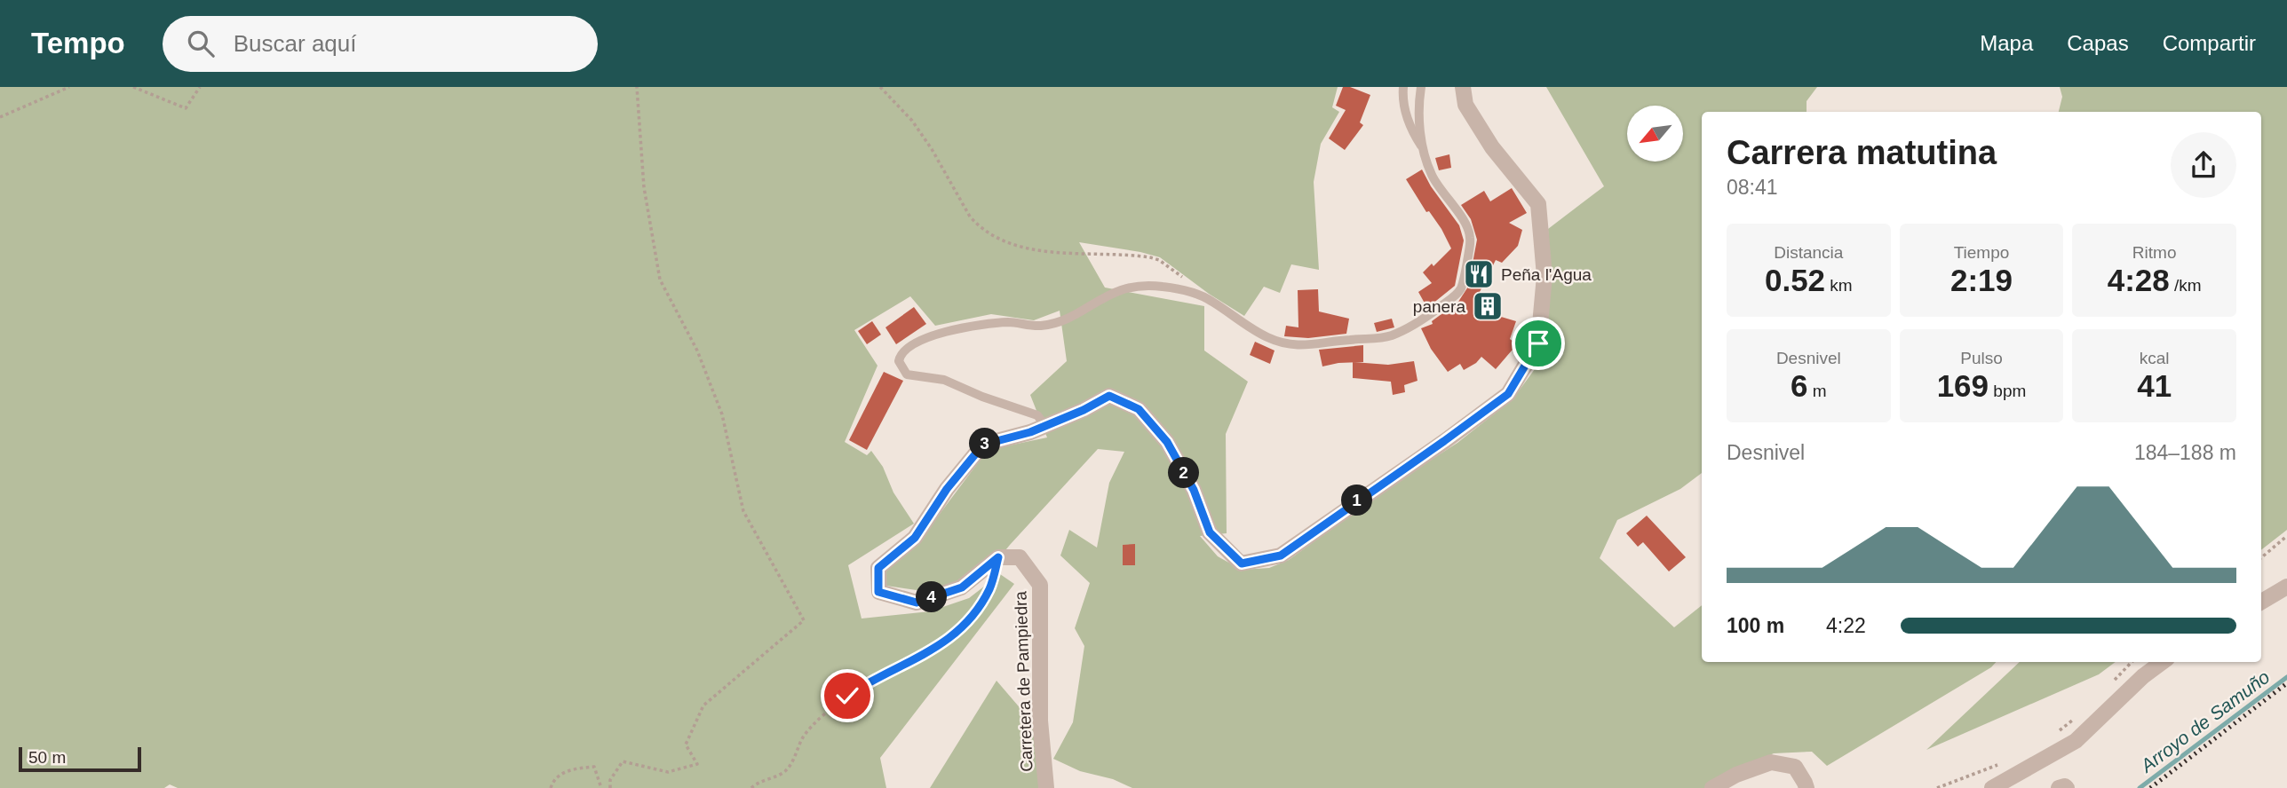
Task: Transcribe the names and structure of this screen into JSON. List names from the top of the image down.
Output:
{
  "streets": {
    "street": ["Carretera de Pampiedra"]
  },
  "water": ["Arroyo de Samuño"],
  "places": {
    "restaurant": ["Peña l'Agua"],
    "building": ["panera"]
  },
  "scale_bar": "50 m",
  "north": "bottom left",
  "page": {
    "header": "Tempo",
    "search": "Buscar aquí",
    "nav": ["Mapa", "Capas", "Compartir"],
    "heading": ["Carrera matutina", "08:41"],
    "stats": [
      ["Distancia", "0.52 km"],
      ["Tiempo", "2:19"],
      ["Ritmo", "4:28 /km"],
      ["Desnivel", "6 m"],
      ["Pulso", "169 bpm"],
      ["kcal", "41"]
    ],
    "pins": [
      "3",
      "2",
      "1",
      "4"
    ],
    "chart": ["Desnivel", "184–188 m"],
    "list": [
      {
        "name": "100 m",
        "note": "4:22"
      }
    ],
    "scale": "50 m"
  }
}
